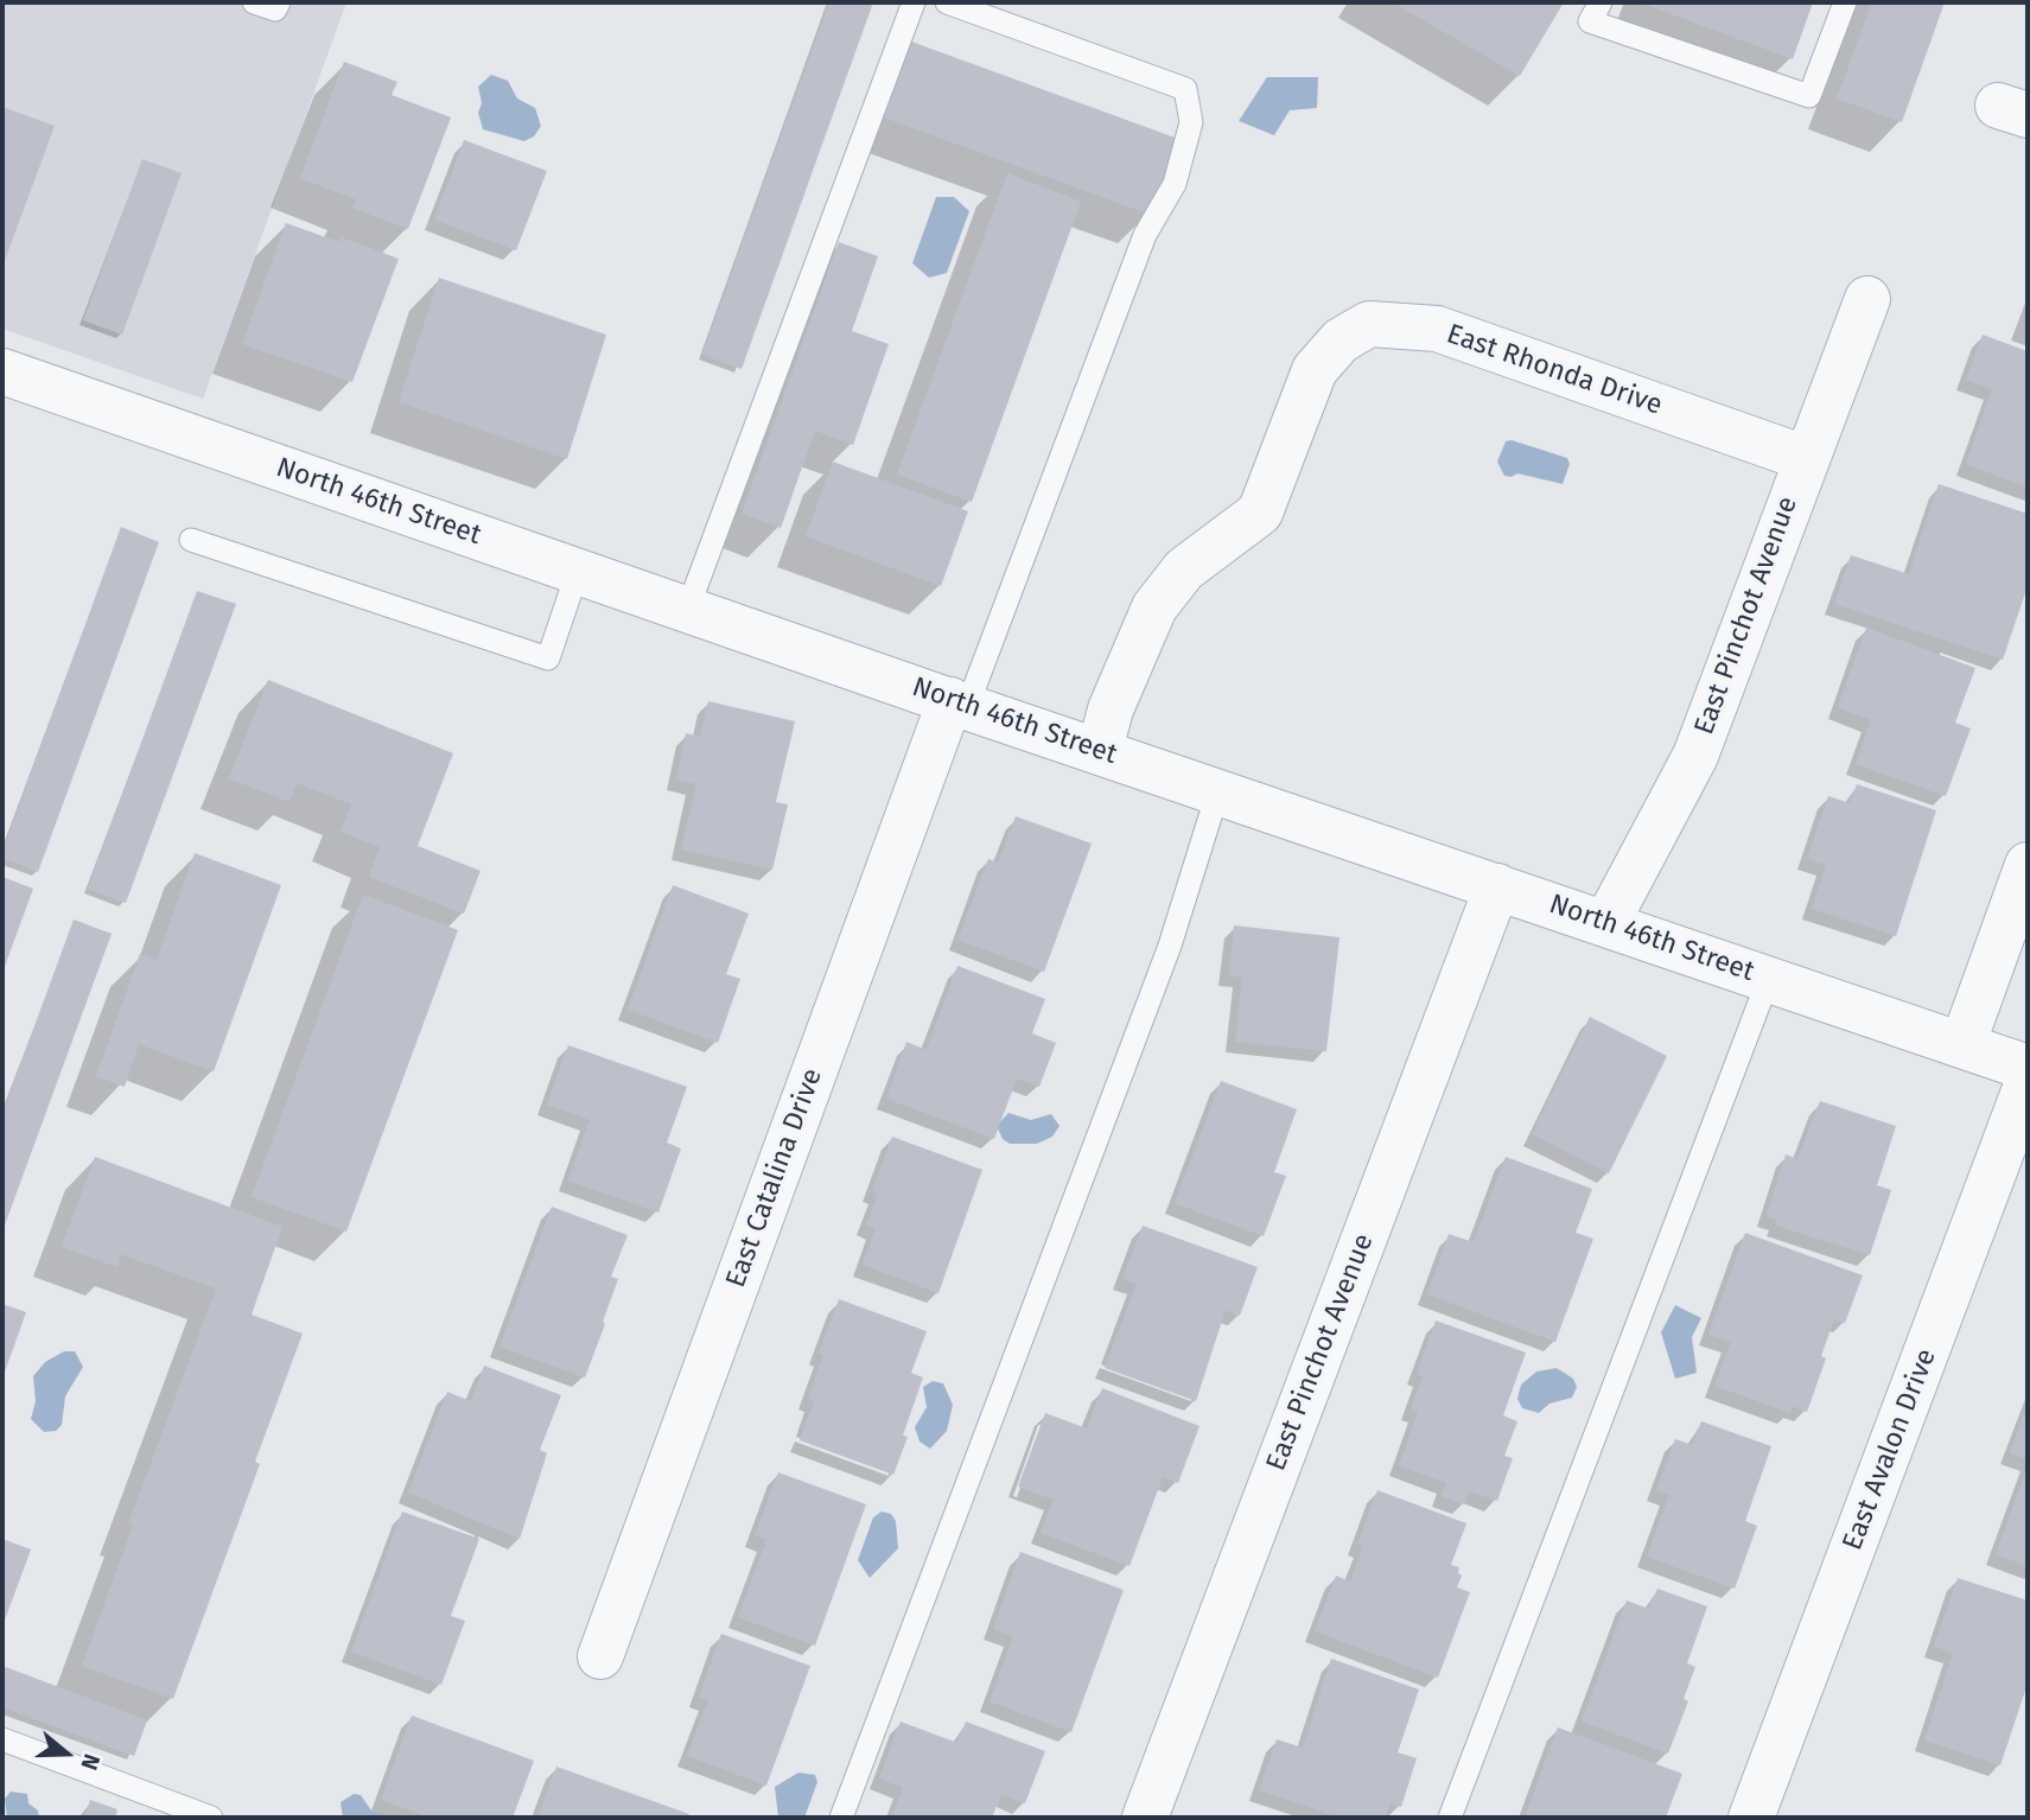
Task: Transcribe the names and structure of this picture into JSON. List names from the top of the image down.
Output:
{
  "streets": {
    "street": [
      "East Rhonda Drive",
      "North 46th Street",
      "East Pinchot Avenue",
      "East Catalina Drive",
      "East Avalon Drive"
    ]
  },
  "crossings": [
    ["East Rhonda Drive", "North 46th Street"],
    ["East Rhonda Drive", "East Pinchot Avenue"],
    ["North 46th Street", "East Pinchot Avenue"],
    ["North 46th Street", "East Catalina Drive"]
  ],
  "north": "right"
}
